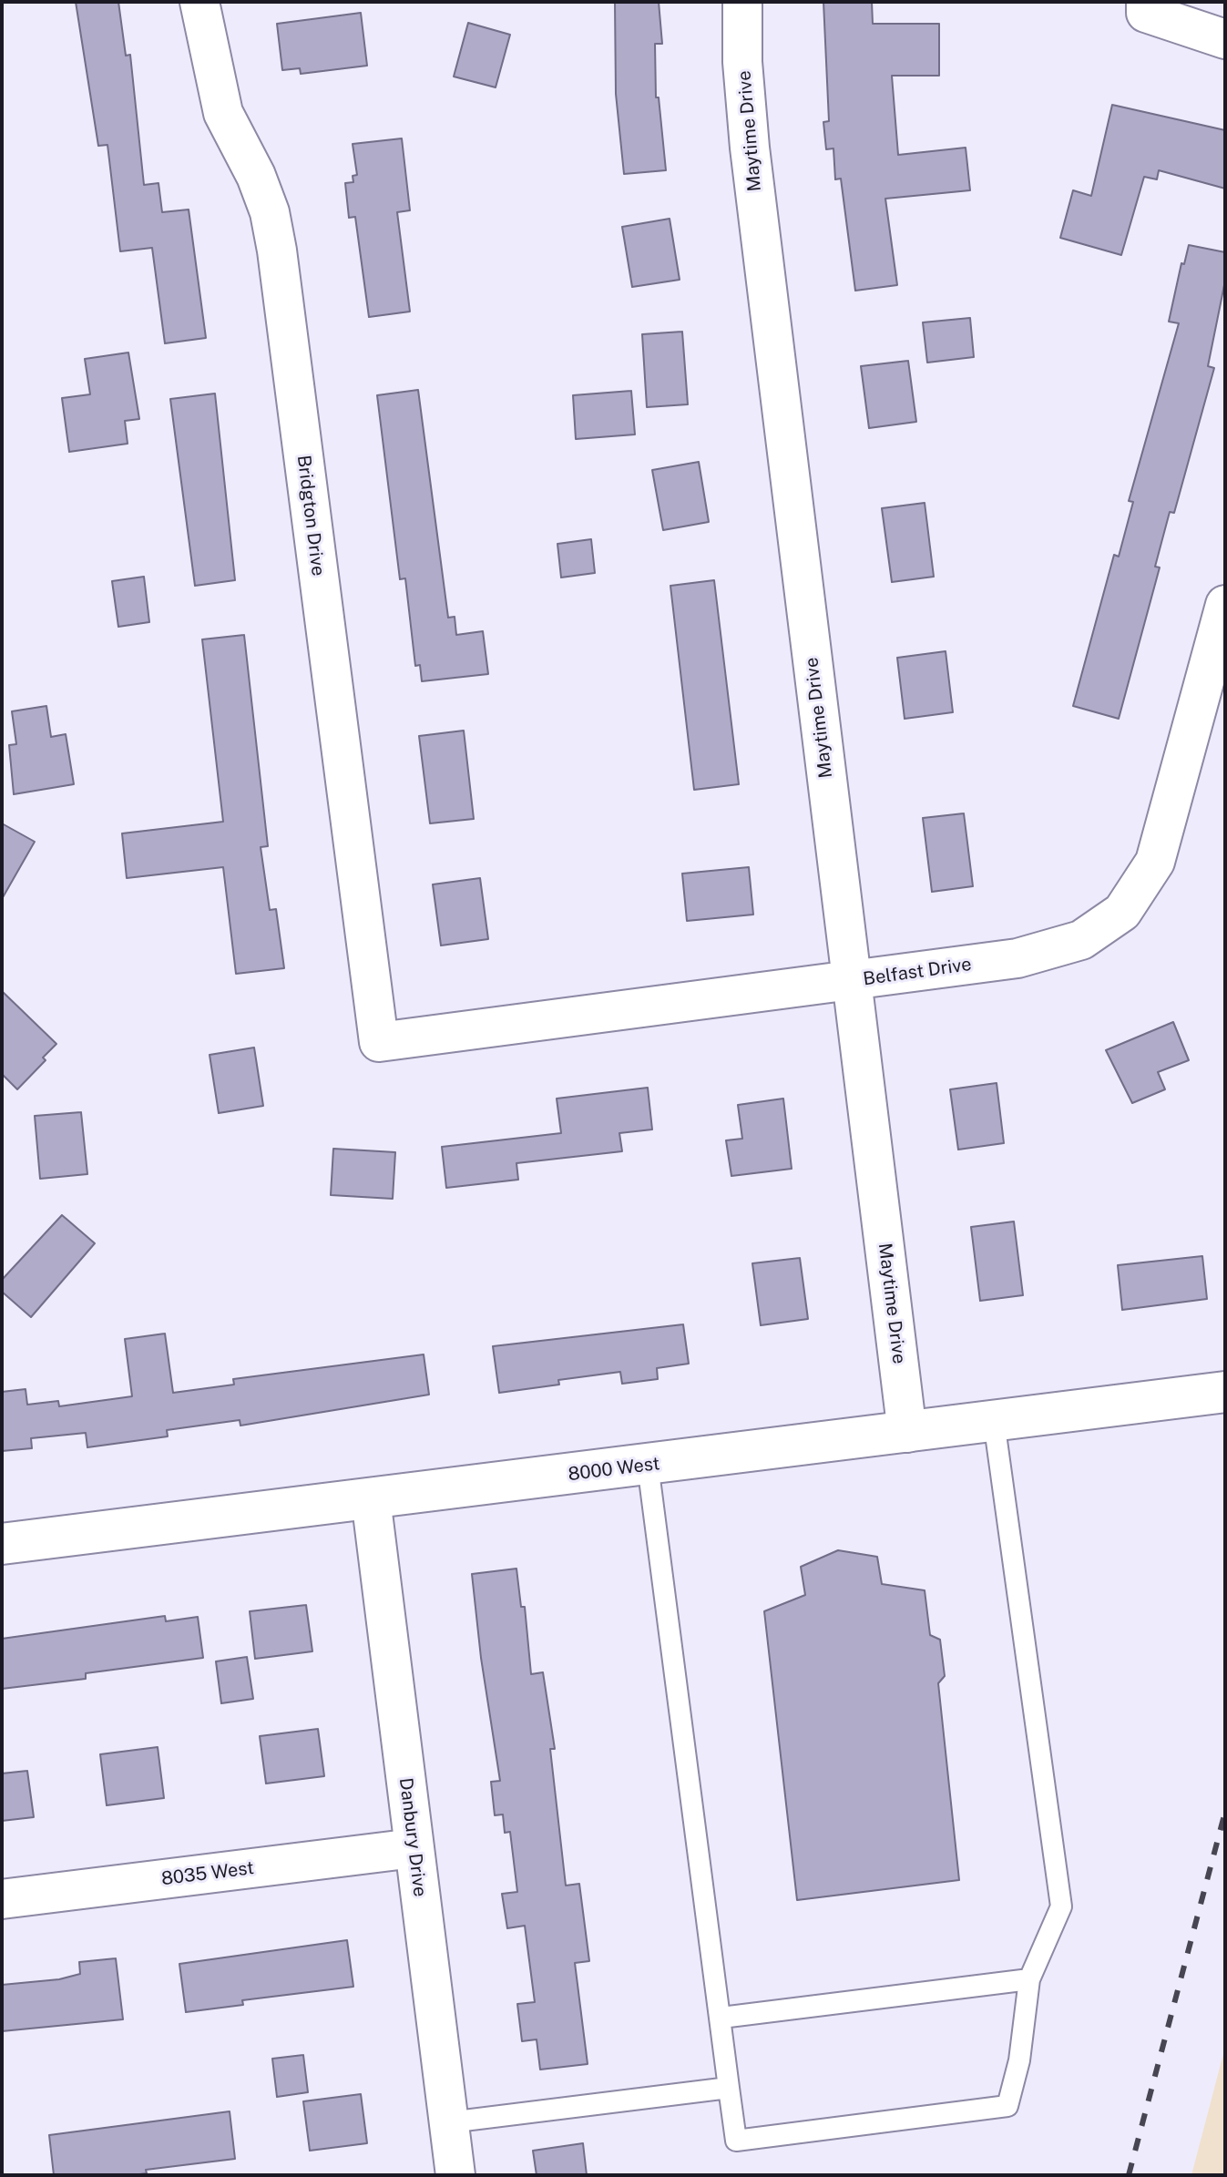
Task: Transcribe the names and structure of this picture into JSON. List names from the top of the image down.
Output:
{
  "streets": {
    "street": [
      "Maytime Drive",
      "Bridgton Drive",
      "Belfast Drive",
      "8000 West",
      "Danbury Drive",
      "8035 West"
    ]
  },
  "crossings": [
    ["Maytime Drive", "Belfast Drive"],
    ["Maytime Drive", "8000 West"],
    ["Bridgton Drive", "Belfast Drive"],
    ["8000 West", "Danbury Drive"],
    ["Danbury Drive", "8035 West"]
  ]
}
